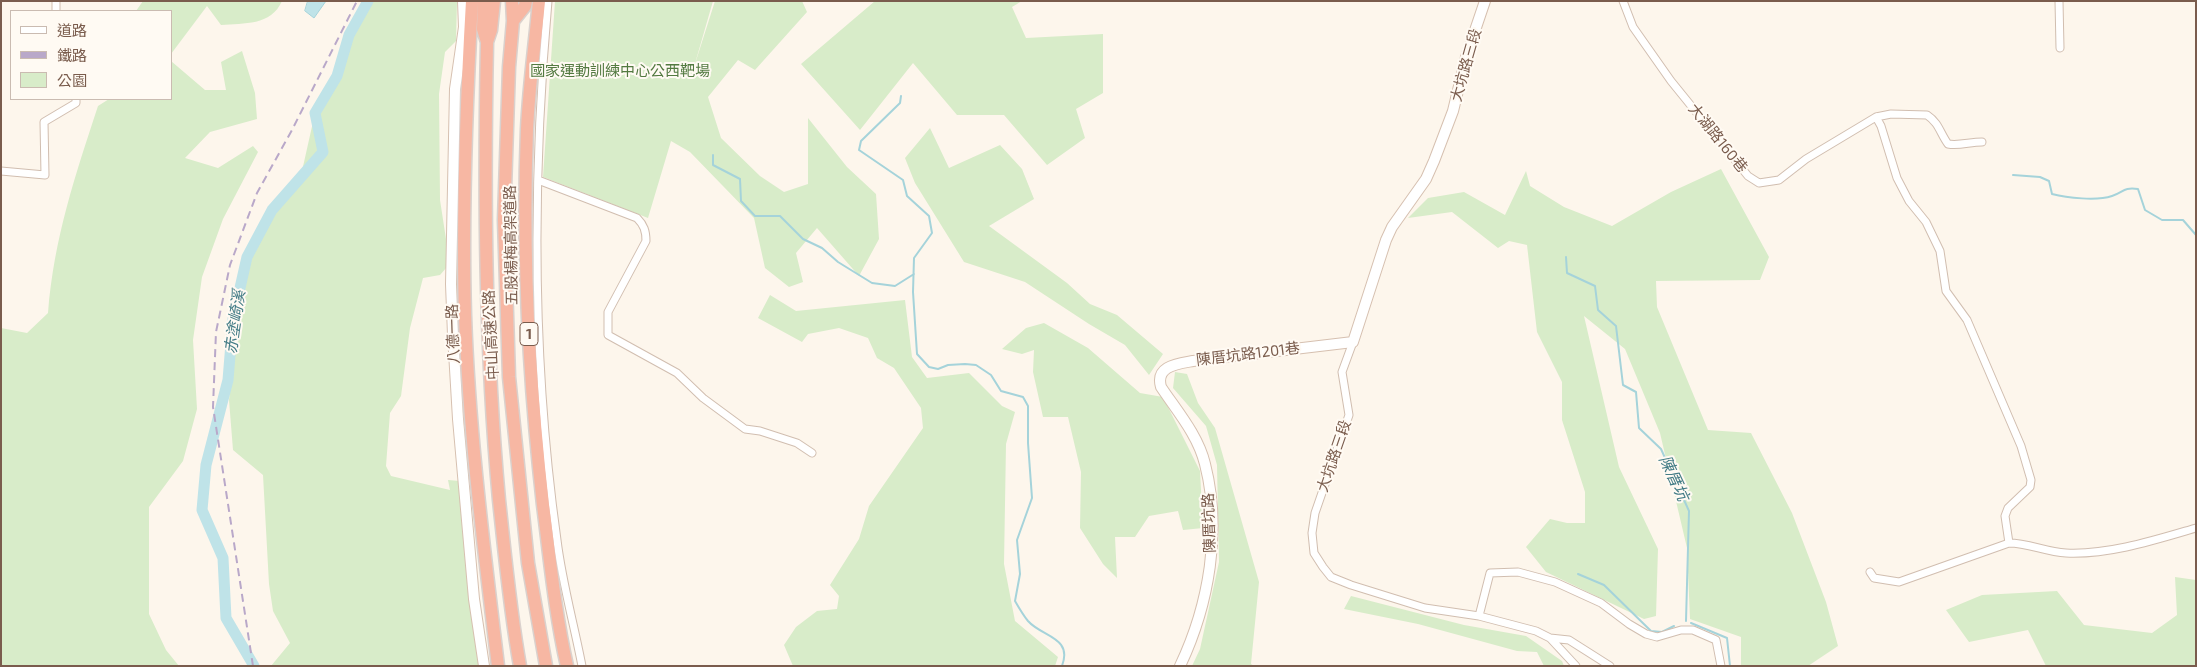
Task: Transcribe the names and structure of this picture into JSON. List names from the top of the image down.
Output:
{
  "streets": {
    "highway": ["五股楊梅高架道路", "1", "中山高速公路"],
    "street": [
      "大坑路三段",
      "大湖路160巷",
      "八德一路",
      "陳厝坑路1201巷",
      "陳厝坑路"
    ]
  },
  "crossings": [
    ["大坑路三段", "陳厝坑路1201巷"],
    ["陳厝坑路1201巷", "陳厝坑路"]
  ],
  "water": ["赤塗崎溪", "陳厝坑"],
  "parks": ["國家運動訓練中心公西靶場"],
  "legend": ["道路", "鐵路", "公園"]
}
